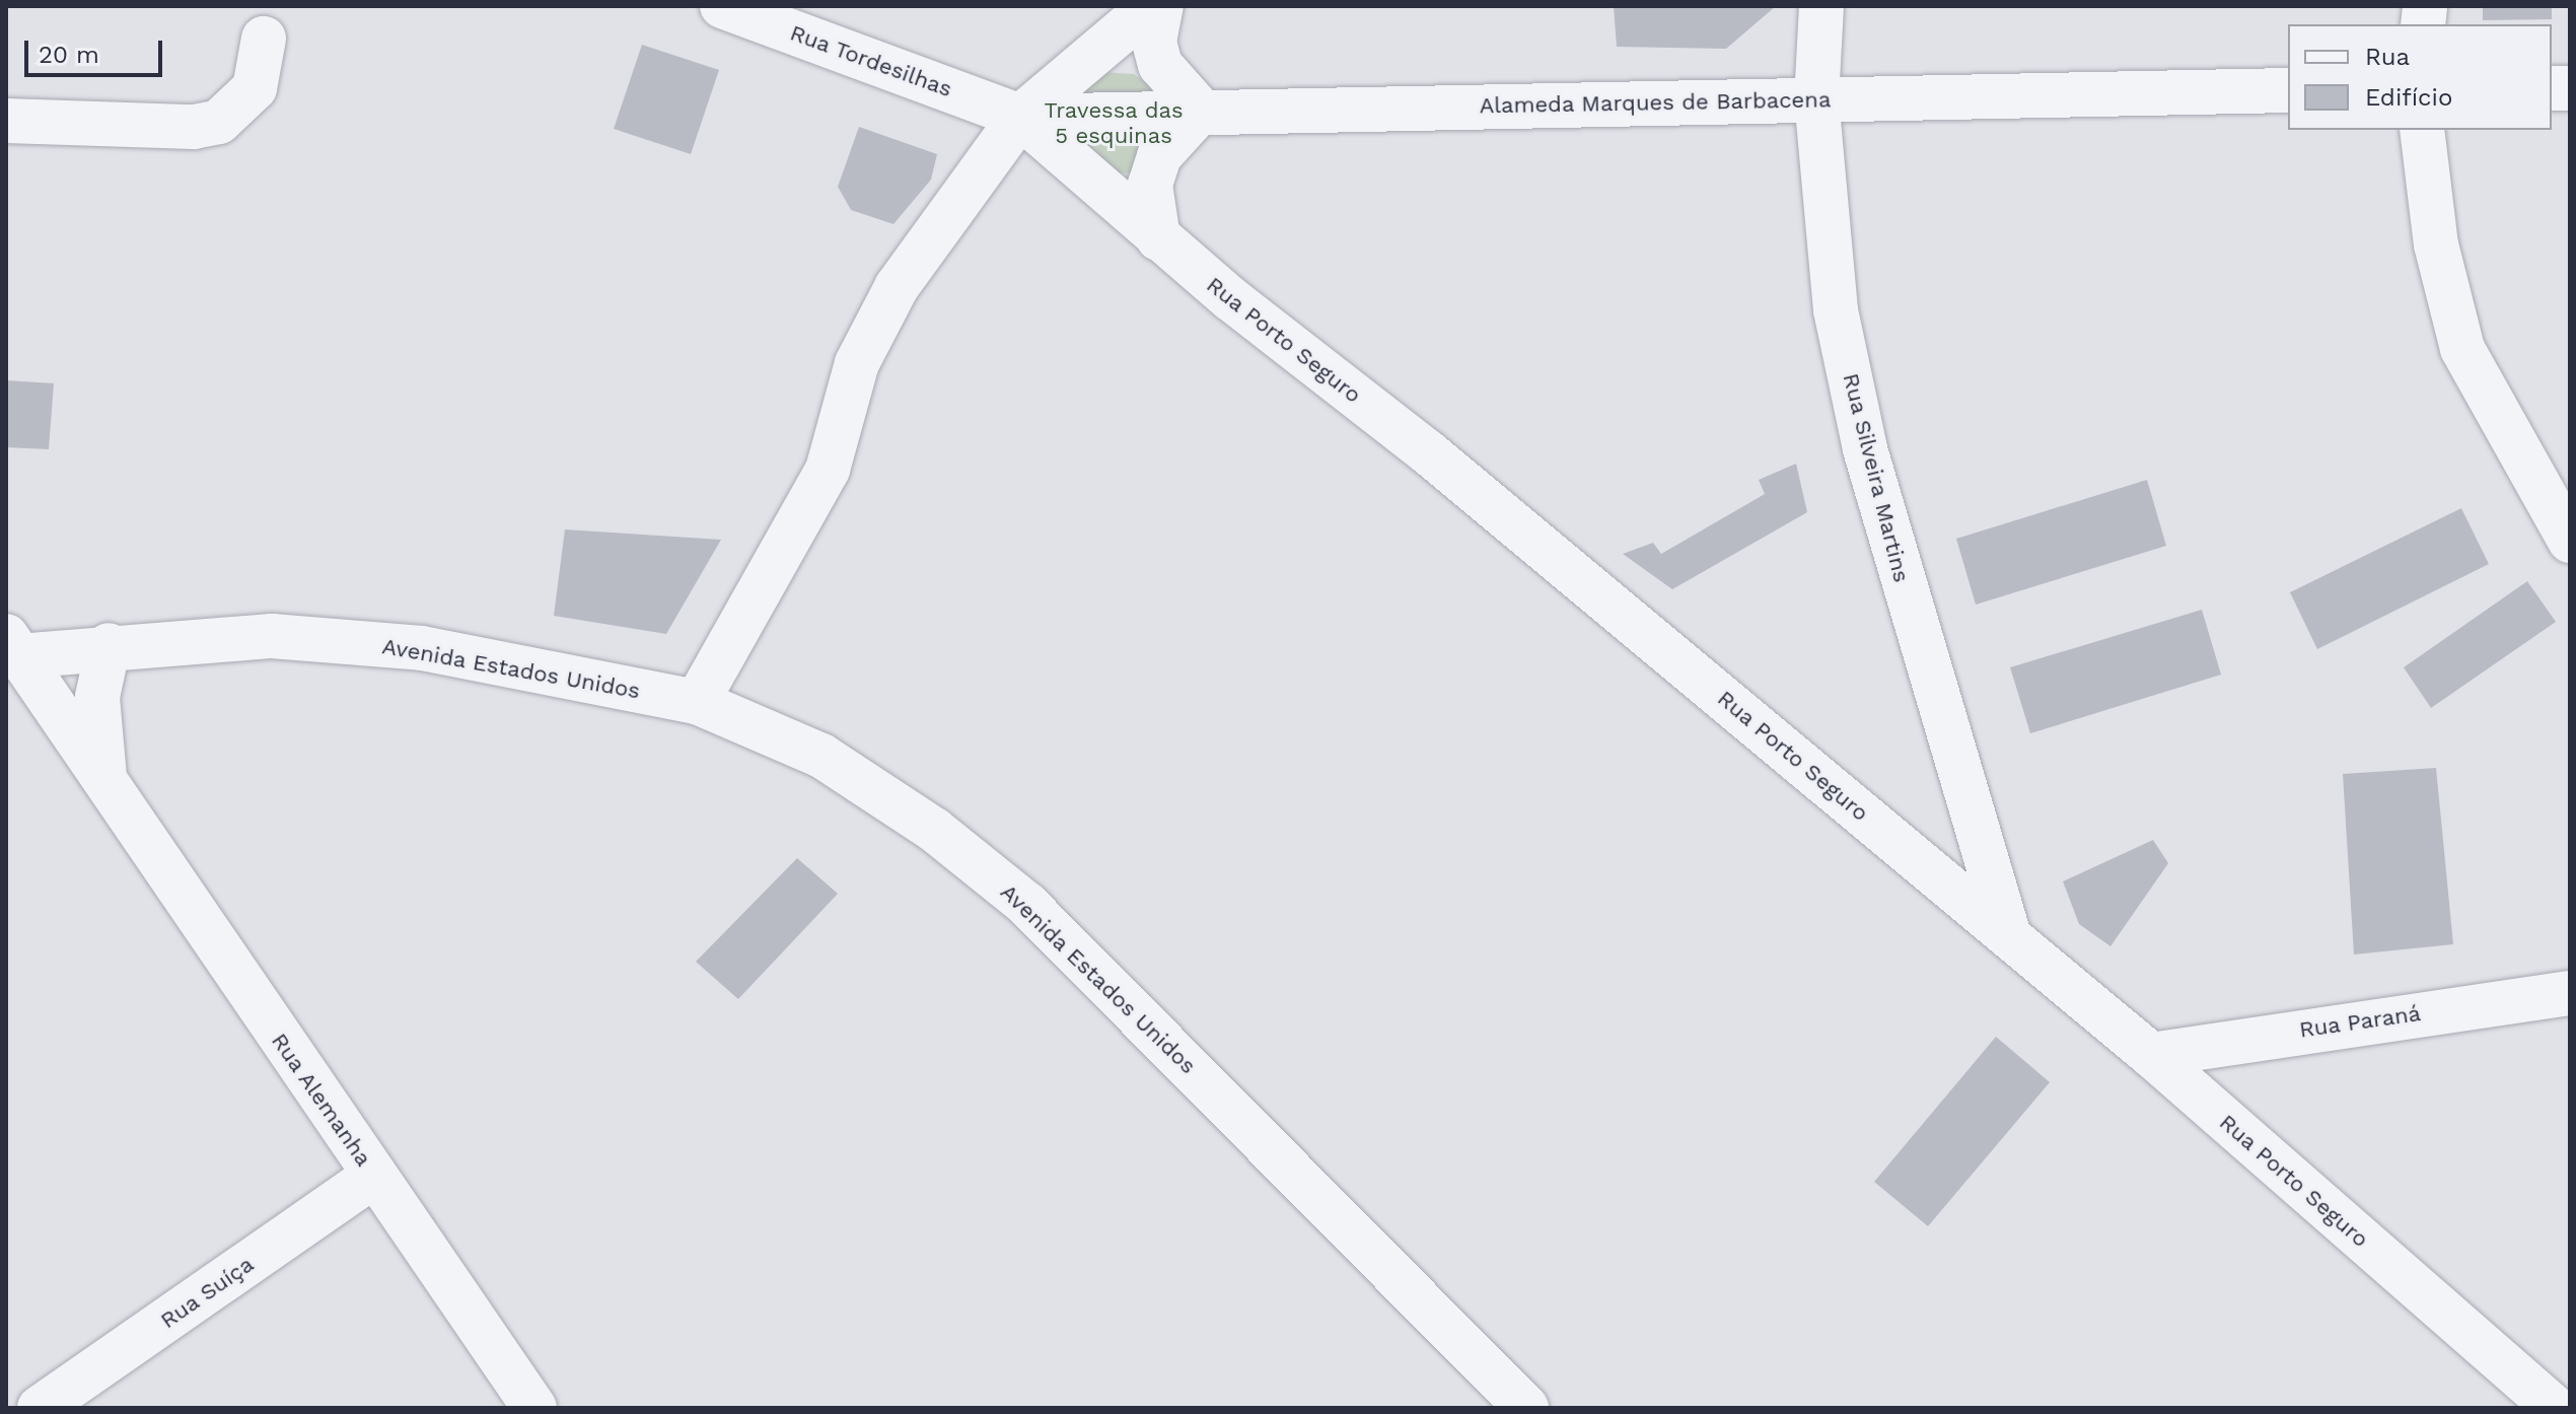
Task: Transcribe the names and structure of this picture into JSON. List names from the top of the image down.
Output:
{
  "streets": {
    "street": [
      "Rua Tordesilhas",
      "Alameda Marques de Barbacena",
      "Rua Porto Seguro",
      "Rua Silveira Martins",
      "Avenida Estados Unidos",
      "Rua Paraná",
      "Rua Alemanha",
      "Rua Suíça"
    ]
  },
  "crossings": [
    ["Rua Tordesilhas", "Alameda Marques de Barbacena"],
    ["Rua Tordesilhas", "Rua Porto Seguro"],
    ["Alameda Marques de Barbacena", "Rua Porto Seguro"],
    ["Alameda Marques de Barbacena", "Rua Silveira Martins"],
    ["Rua Porto Seguro", "Rua Silveira Martins"],
    ["Rua Porto Seguro", "Rua Paraná"],
    ["Avenida Estados Unidos", "Rua Alemanha"],
    ["Rua Alemanha", "Rua Suíça"]
  ],
  "parks": ["Travessa das 5 esquinas"],
  "legend": ["Rua", "Edifício"],
  "scale_bar": "20 m"
}
